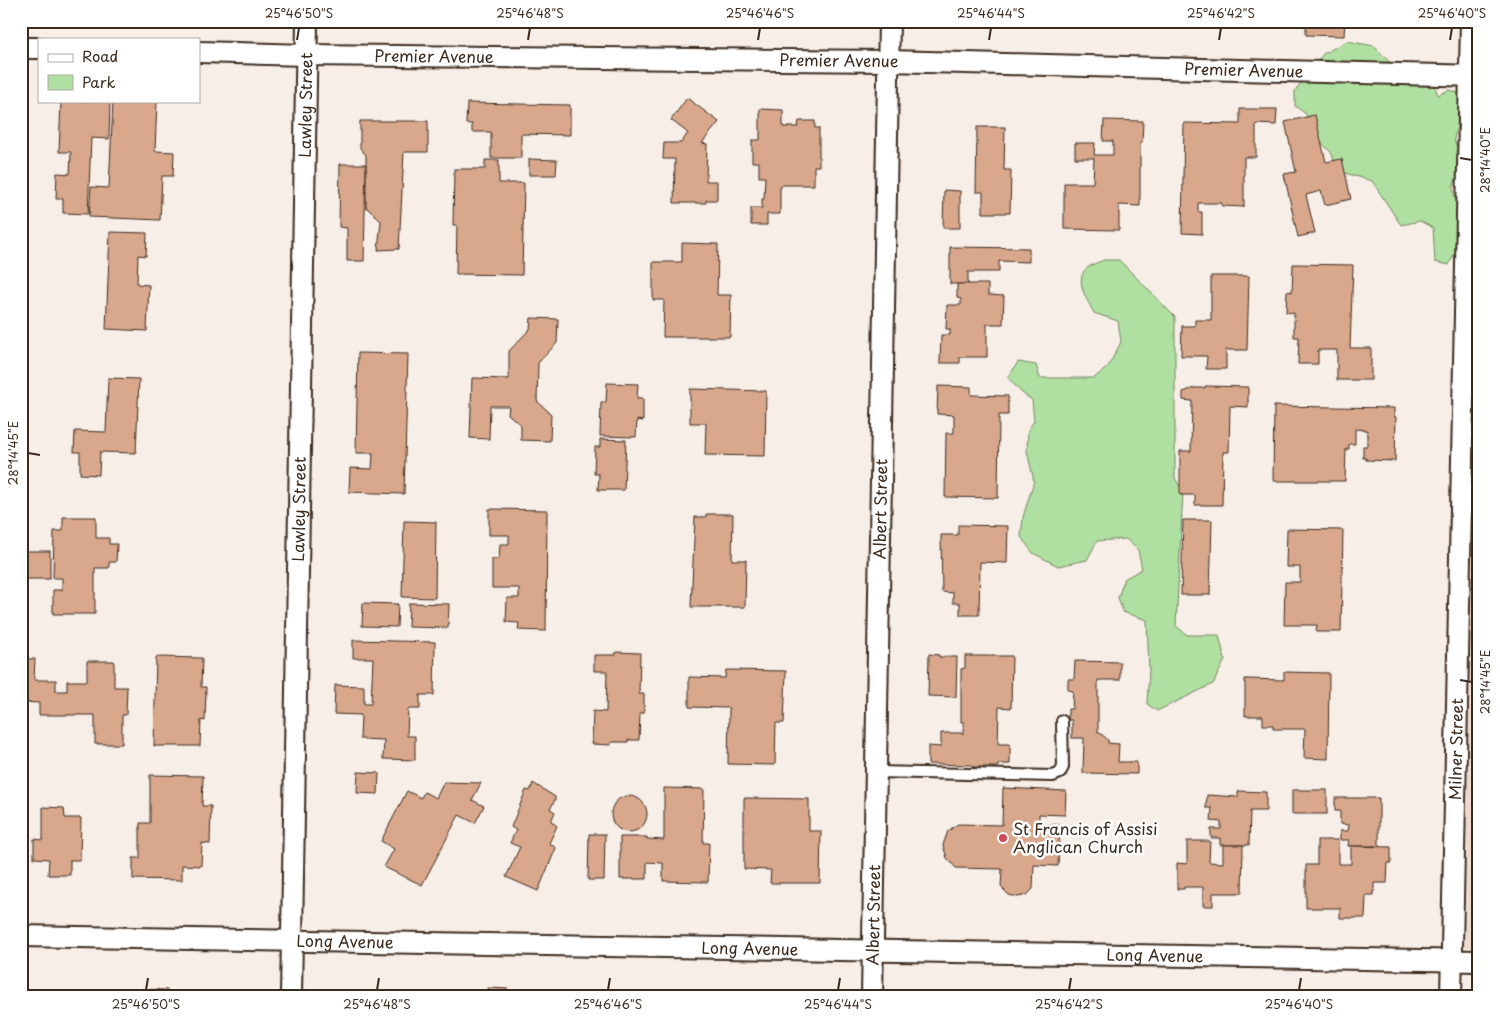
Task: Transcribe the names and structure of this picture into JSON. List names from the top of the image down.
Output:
{
  "streets": {
    "street": [
      "Premier Avenue",
      "Lawley Street",
      "Albert Street",
      "Milner Street",
      "Long Avenue"
    ]
  },
  "crossings": [
    ["Premier Avenue", "Lawley Street"],
    ["Premier Avenue", "Albert Street"],
    ["Premier Avenue", "Milner Street"],
    ["Lawley Street", "Long Avenue"],
    ["Albert Street", "Long Avenue"],
    ["Milner Street", "Long Avenue"]
  ],
  "places": ["St Francis of Assisi Anglican Church"],
  "legend": ["Road", "Park"],
  "coordinates": [
    "25°46'50\"S",
    "25°46'48\"S",
    "25°46'46\"S",
    "25°46'44\"S",
    "25°46'42\"S",
    "25°46'40\"S",
    "28°14'40\"E",
    "28°14'45\"E"
  ]
}
